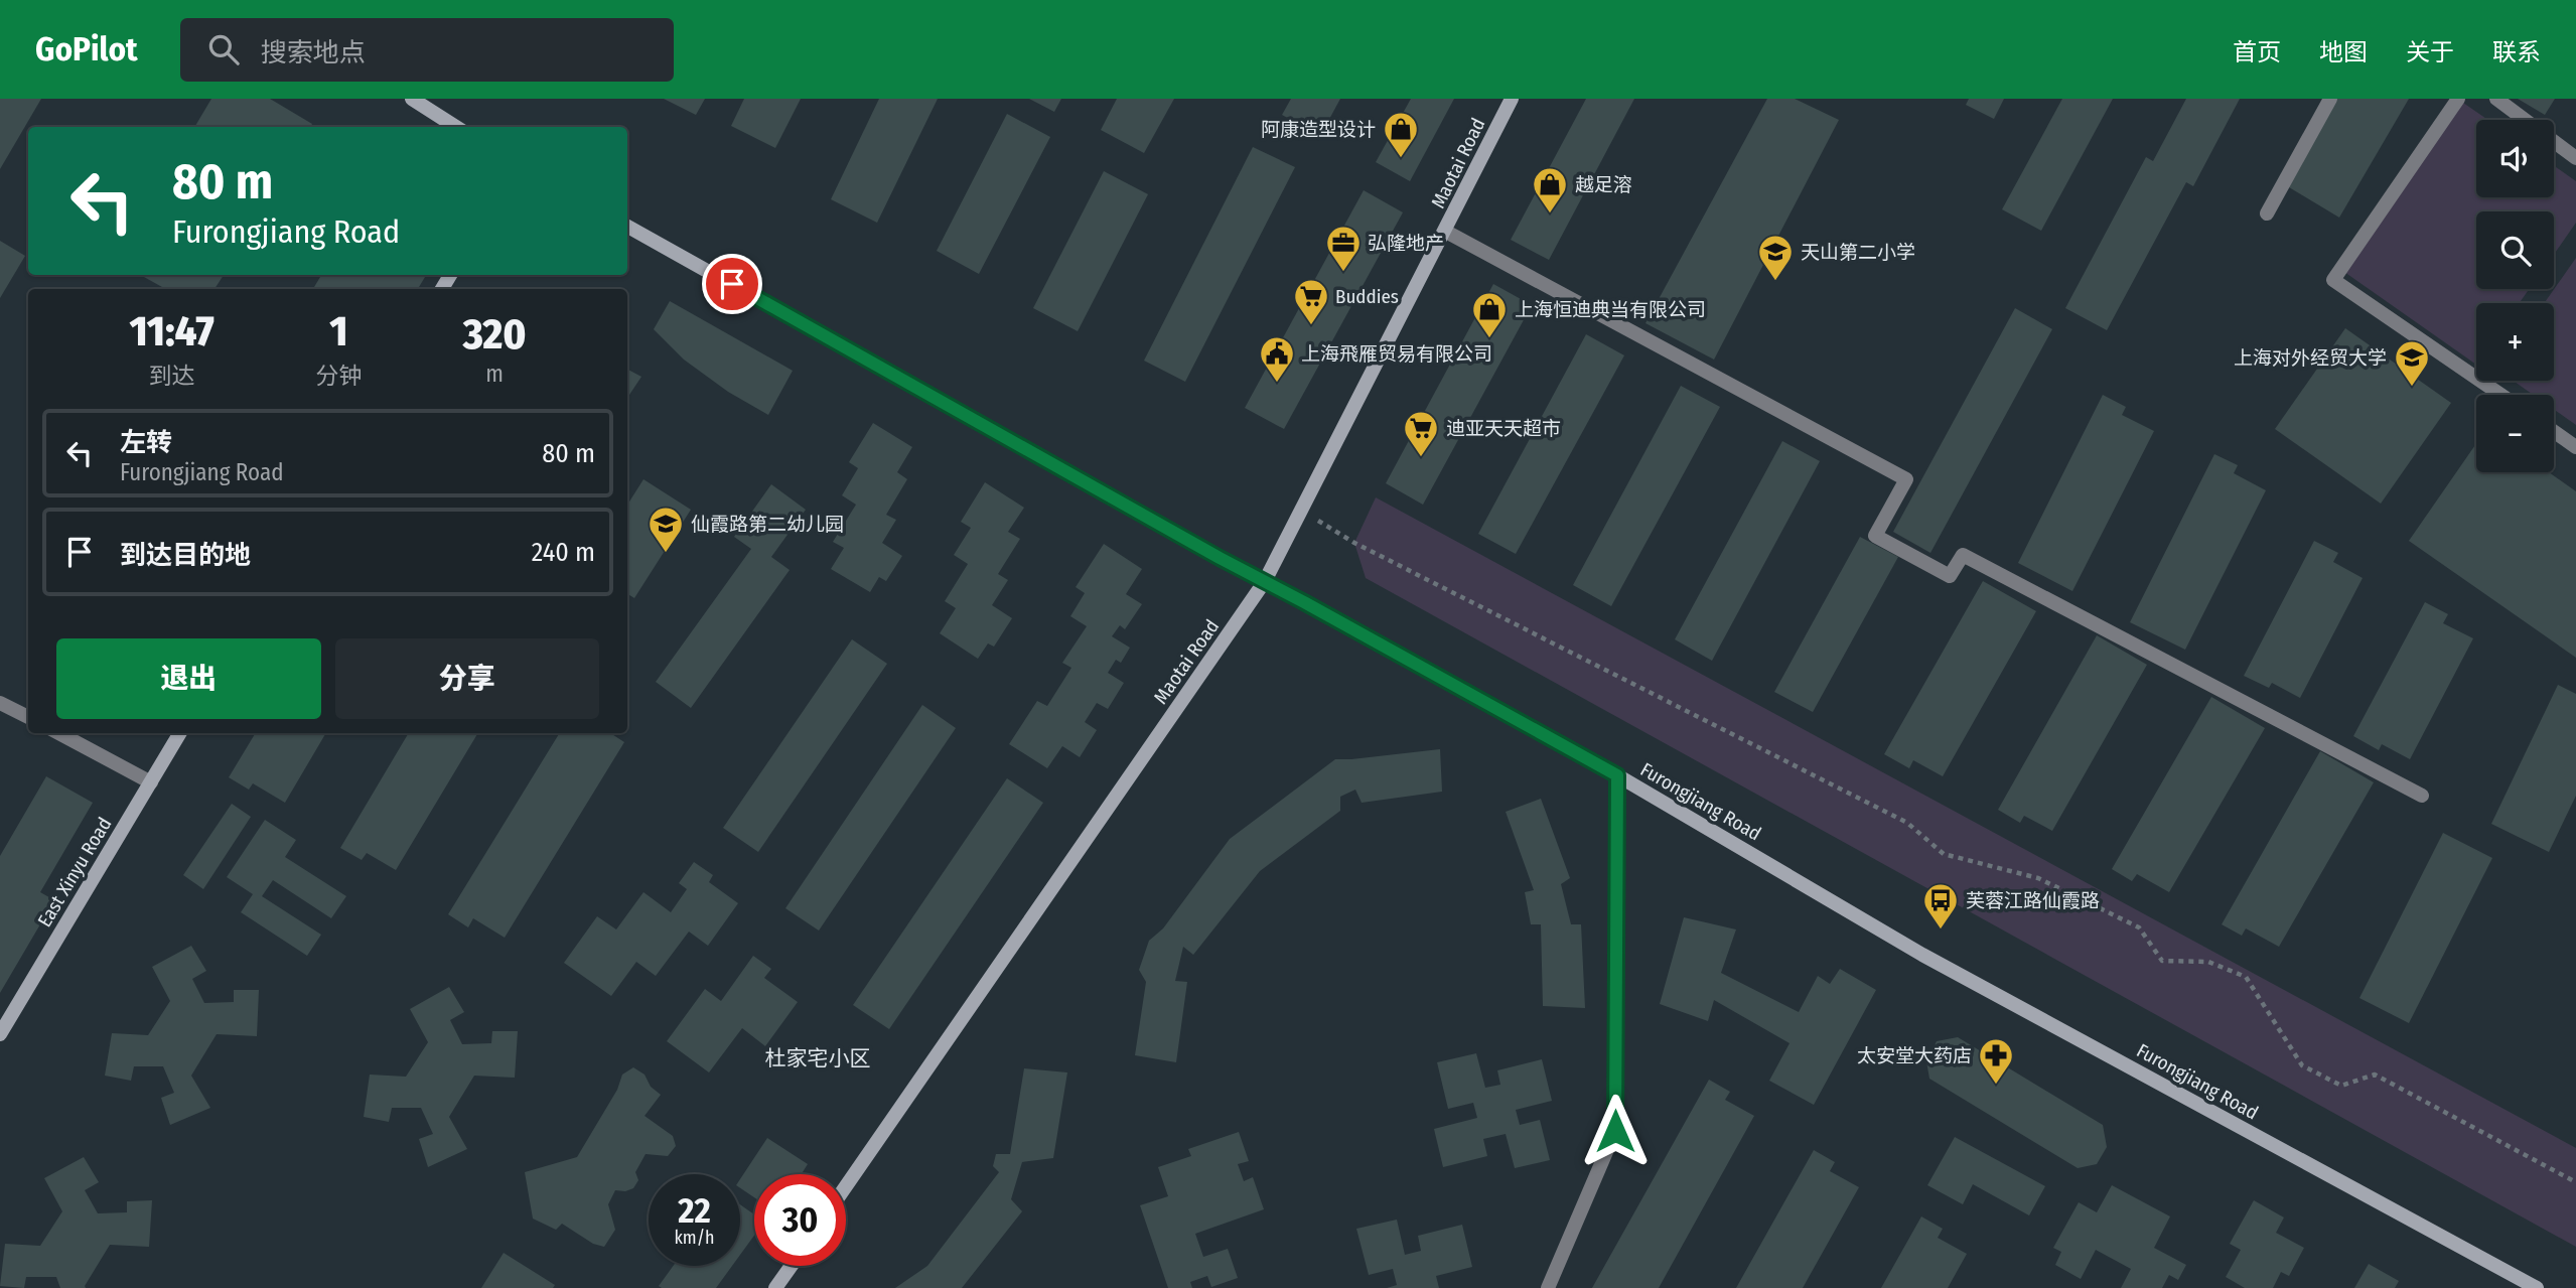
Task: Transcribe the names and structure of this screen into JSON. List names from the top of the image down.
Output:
{
  "streets": {
    "street": ["Maotai Road", "Furongjiang Road", "East Xinyu Road"]
  },
  "crossings": [
    ["Maotai Road", "Furongjiang Road"]
  ],
  "districts": ["杜家宅小区"],
  "places": {
    "shop": ["阿康造型设计", "越足溶", "上海恒迪典当有限公司"],
    "office": ["弘隆地产"],
    "school or university": ["天山第二小学", "上海对外经贸大学", "仙霞路第二幼儿园"],
    "supermarket": ["Buddies", "迪亚天天超市"],
    "public building": ["上海飛雁贸易有限公司"],
    "bus stop": ["芙蓉江路仙霞路"],
    "pharmacy": ["太安堂大药店"]
  },
  "page": {
    "header": "GoPilot",
    "search": "搜索地点",
    "nav": [
      "首页",
      "地图",
      "关于",
      "联系"
    ],
    "map_buttons": ["+", "−"],
    "turn": ["80 m", "Furongjiang Road"],
    "eta": [
      "11:47",
      "到达",
      "1",
      "分钟",
      "320",
      "m"
    ],
    "list": [
      {
        "name": "左转",
        "note": "Furongjiang Road",
        "value": "80 m"
      },
      {
        "name": "到达目的地",
        "value": "240 m"
      }
    ],
    "buttons": ["退出", "分享"],
    "speed": "22 km/h",
    "limit": "30"
  }
}
